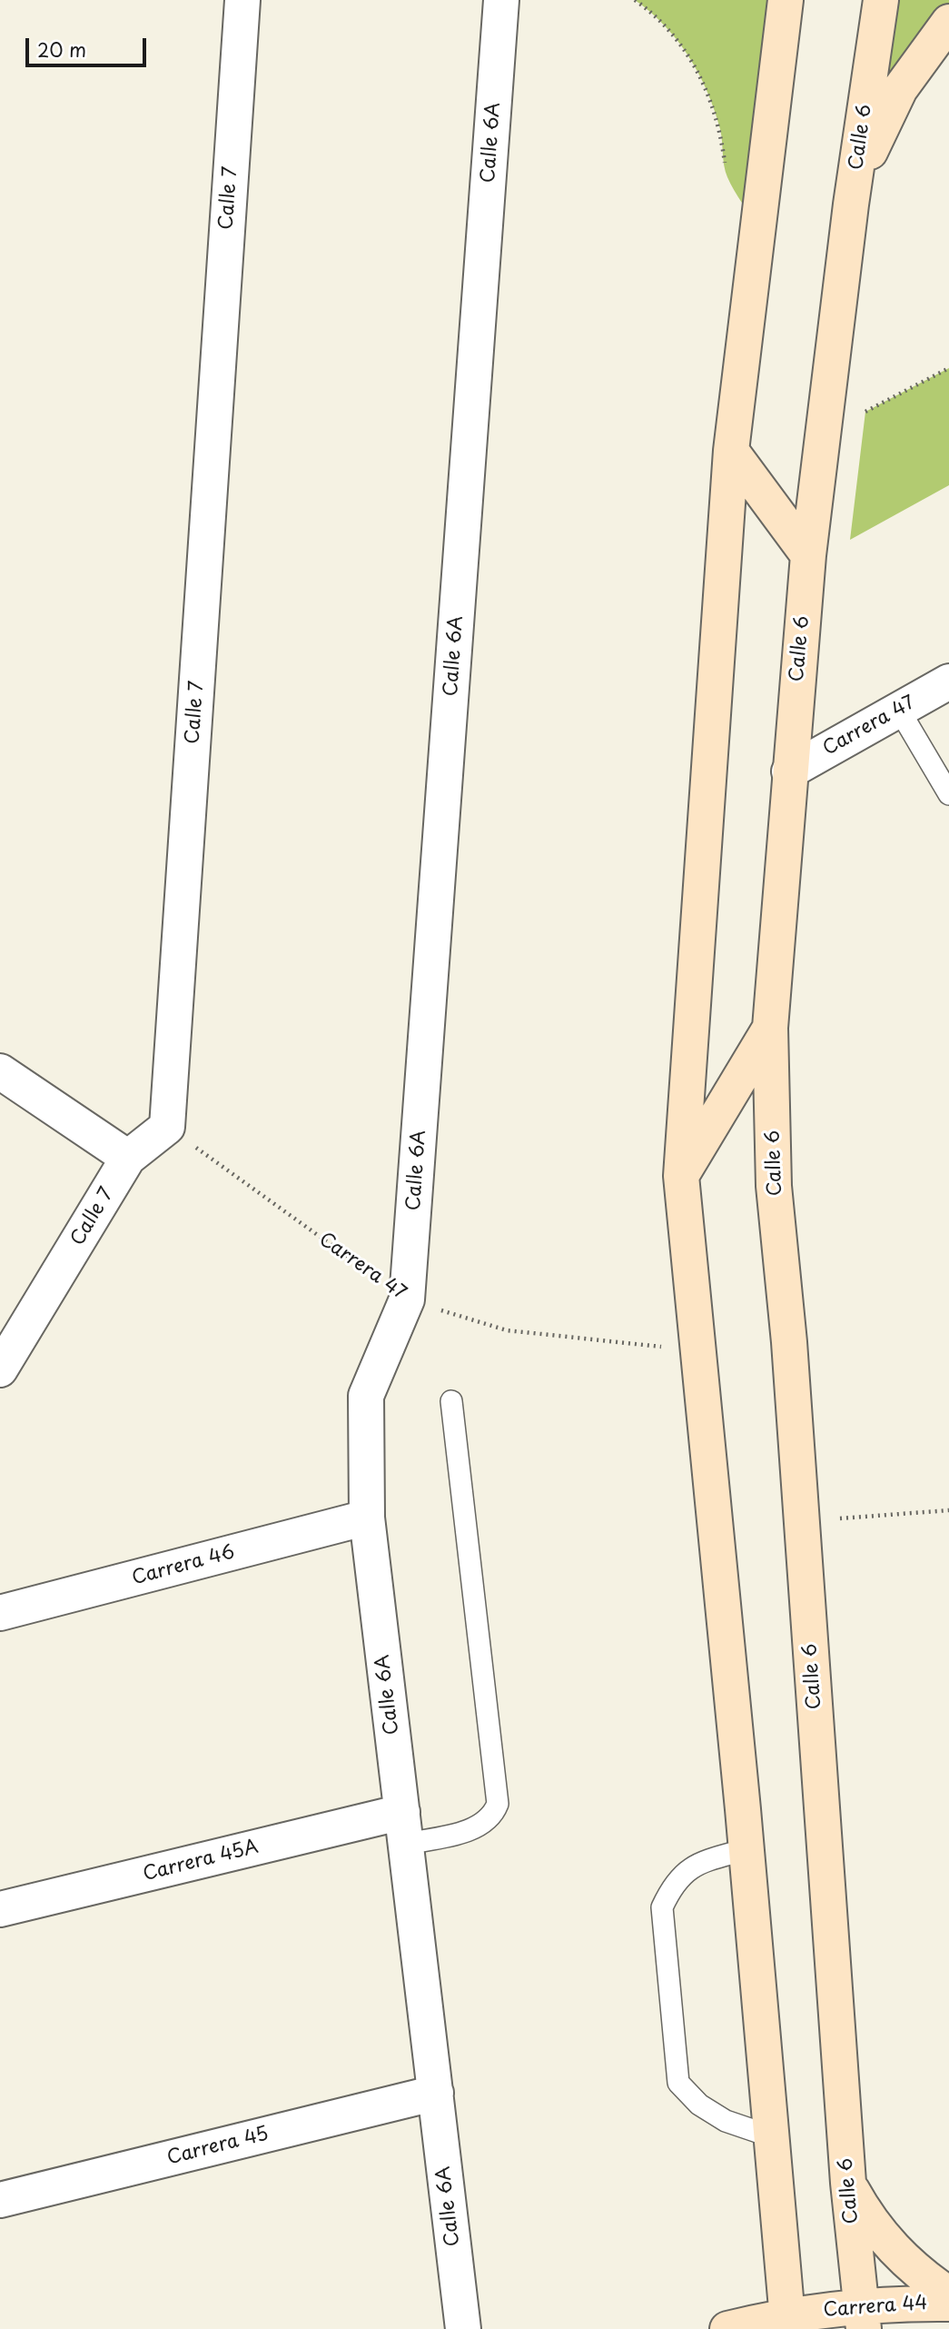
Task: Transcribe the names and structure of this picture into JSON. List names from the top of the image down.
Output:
{
  "streets": {
    "main road": ["Calle 6", "Carrera 44"],
    "street": [
      "Calle 6A",
      "Calle 7",
      "Carrera 47",
      "Carrera 46",
      "Carrera 45A",
      "Carrera 45"
    ]
  },
  "crossings": [
    ["Calle 6", "Carrera 47"],
    ["Calle 6", "Carrera 44"],
    ["Calle 6A", "Carrera 47"],
    ["Calle 6A", "Carrera 46"],
    ["Calle 6A", "Carrera 45A"],
    ["Calle 6A", "Carrera 45"],
    ["Calle 7", "Carrera 47"]
  ],
  "scale_bar": "20 m"
}
